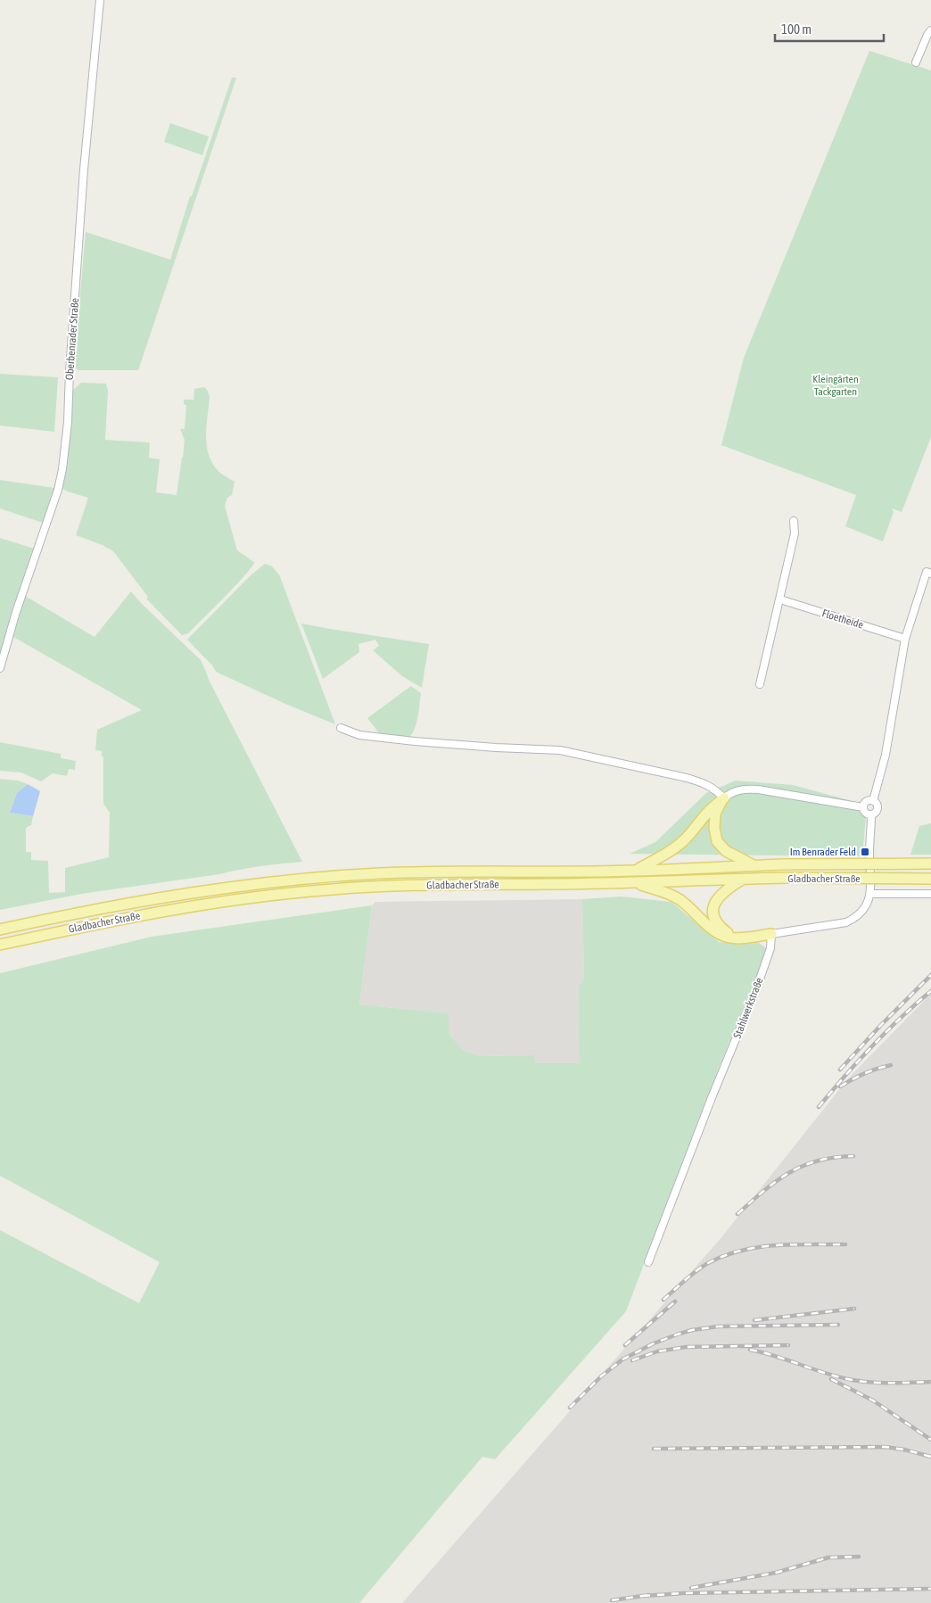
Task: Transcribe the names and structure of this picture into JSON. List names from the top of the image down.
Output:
{
  "streets": {
    "main road": ["Gladbacher Straße"],
    "street": ["Oberbenrader Straße", "Floetheide", "Stahlwerkstraße"]
  },
  "parks": ["Kleingärten Tackgarten"],
  "places": {
    "transit": ["Im Benrader Feld"]
  },
  "scale_bar": "100 m"
}
